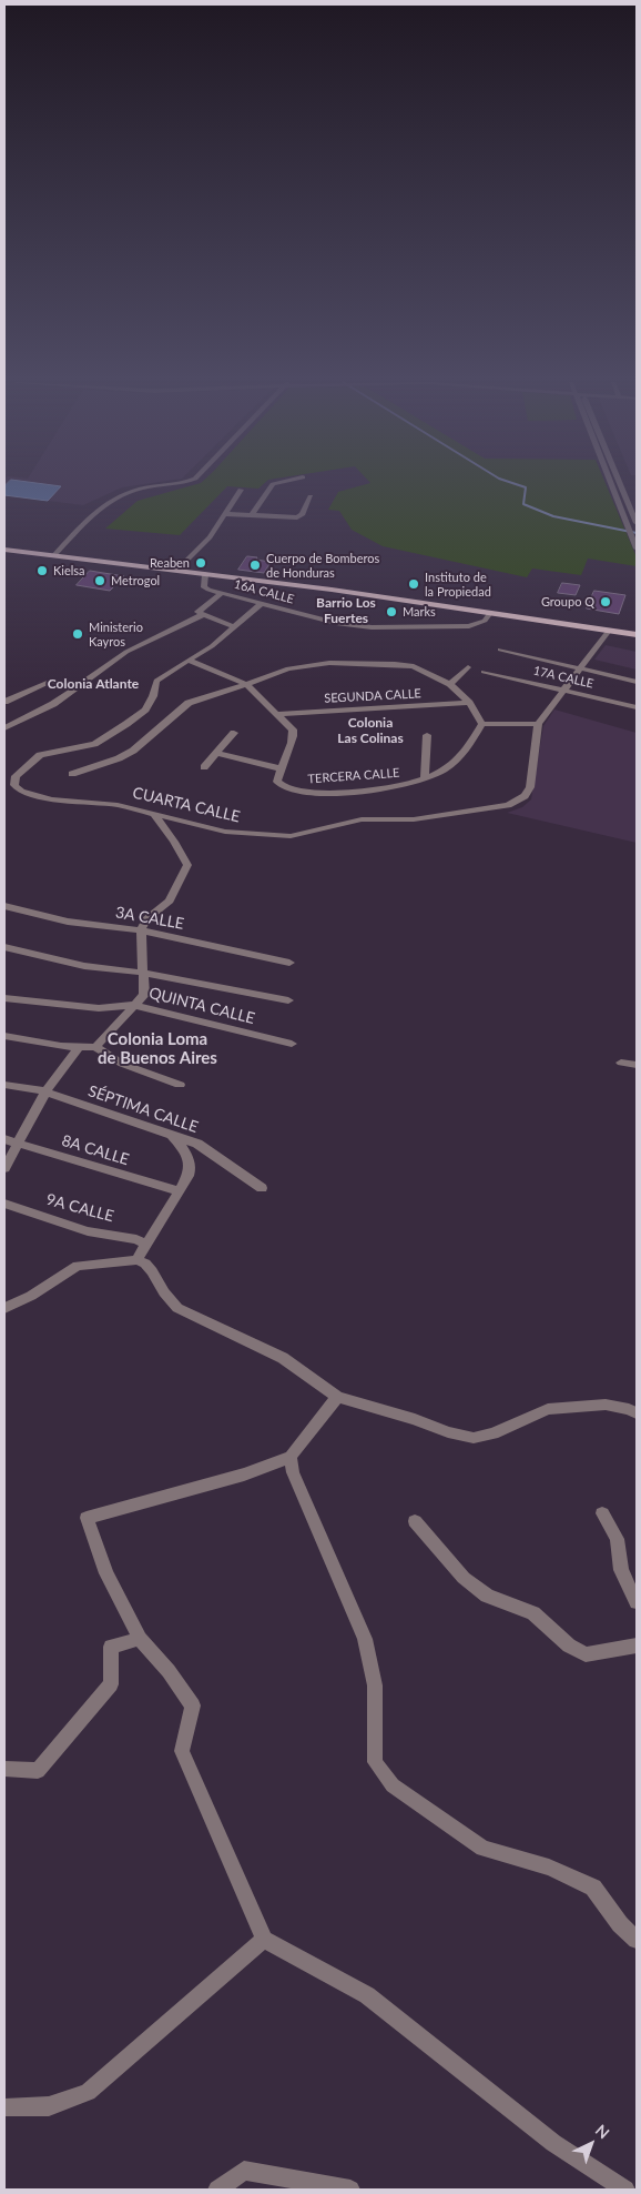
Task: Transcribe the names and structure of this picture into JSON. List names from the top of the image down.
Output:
{
  "streets": {
    "street": [
      "16A CALLE",
      "17A CALLE",
      "SEGUNDA CALLE",
      "TERCERA CALLE",
      "CUARTA CALLE",
      "3A CALLE",
      "QUINTA CALLE",
      "SÉPTIMA CALLE",
      "8A CALLE",
      "9A CALLE"
    ]
  },
  "districts": [
    "Barrio Los Fuertes",
    "Colonia Atlante",
    "Colonia Las Colinas",
    "Colonia Loma de Buenos Aires"
  ],
  "places": [
    "Reaben",
    "Cuerpo de Bomberos de Honduras",
    "Kielsa",
    "Metrogol",
    "Instituto de la Propiedad",
    "Groupo Q",
    "Marks",
    "Ministerio Kayros"
  ],
  "north": "top right"
}
